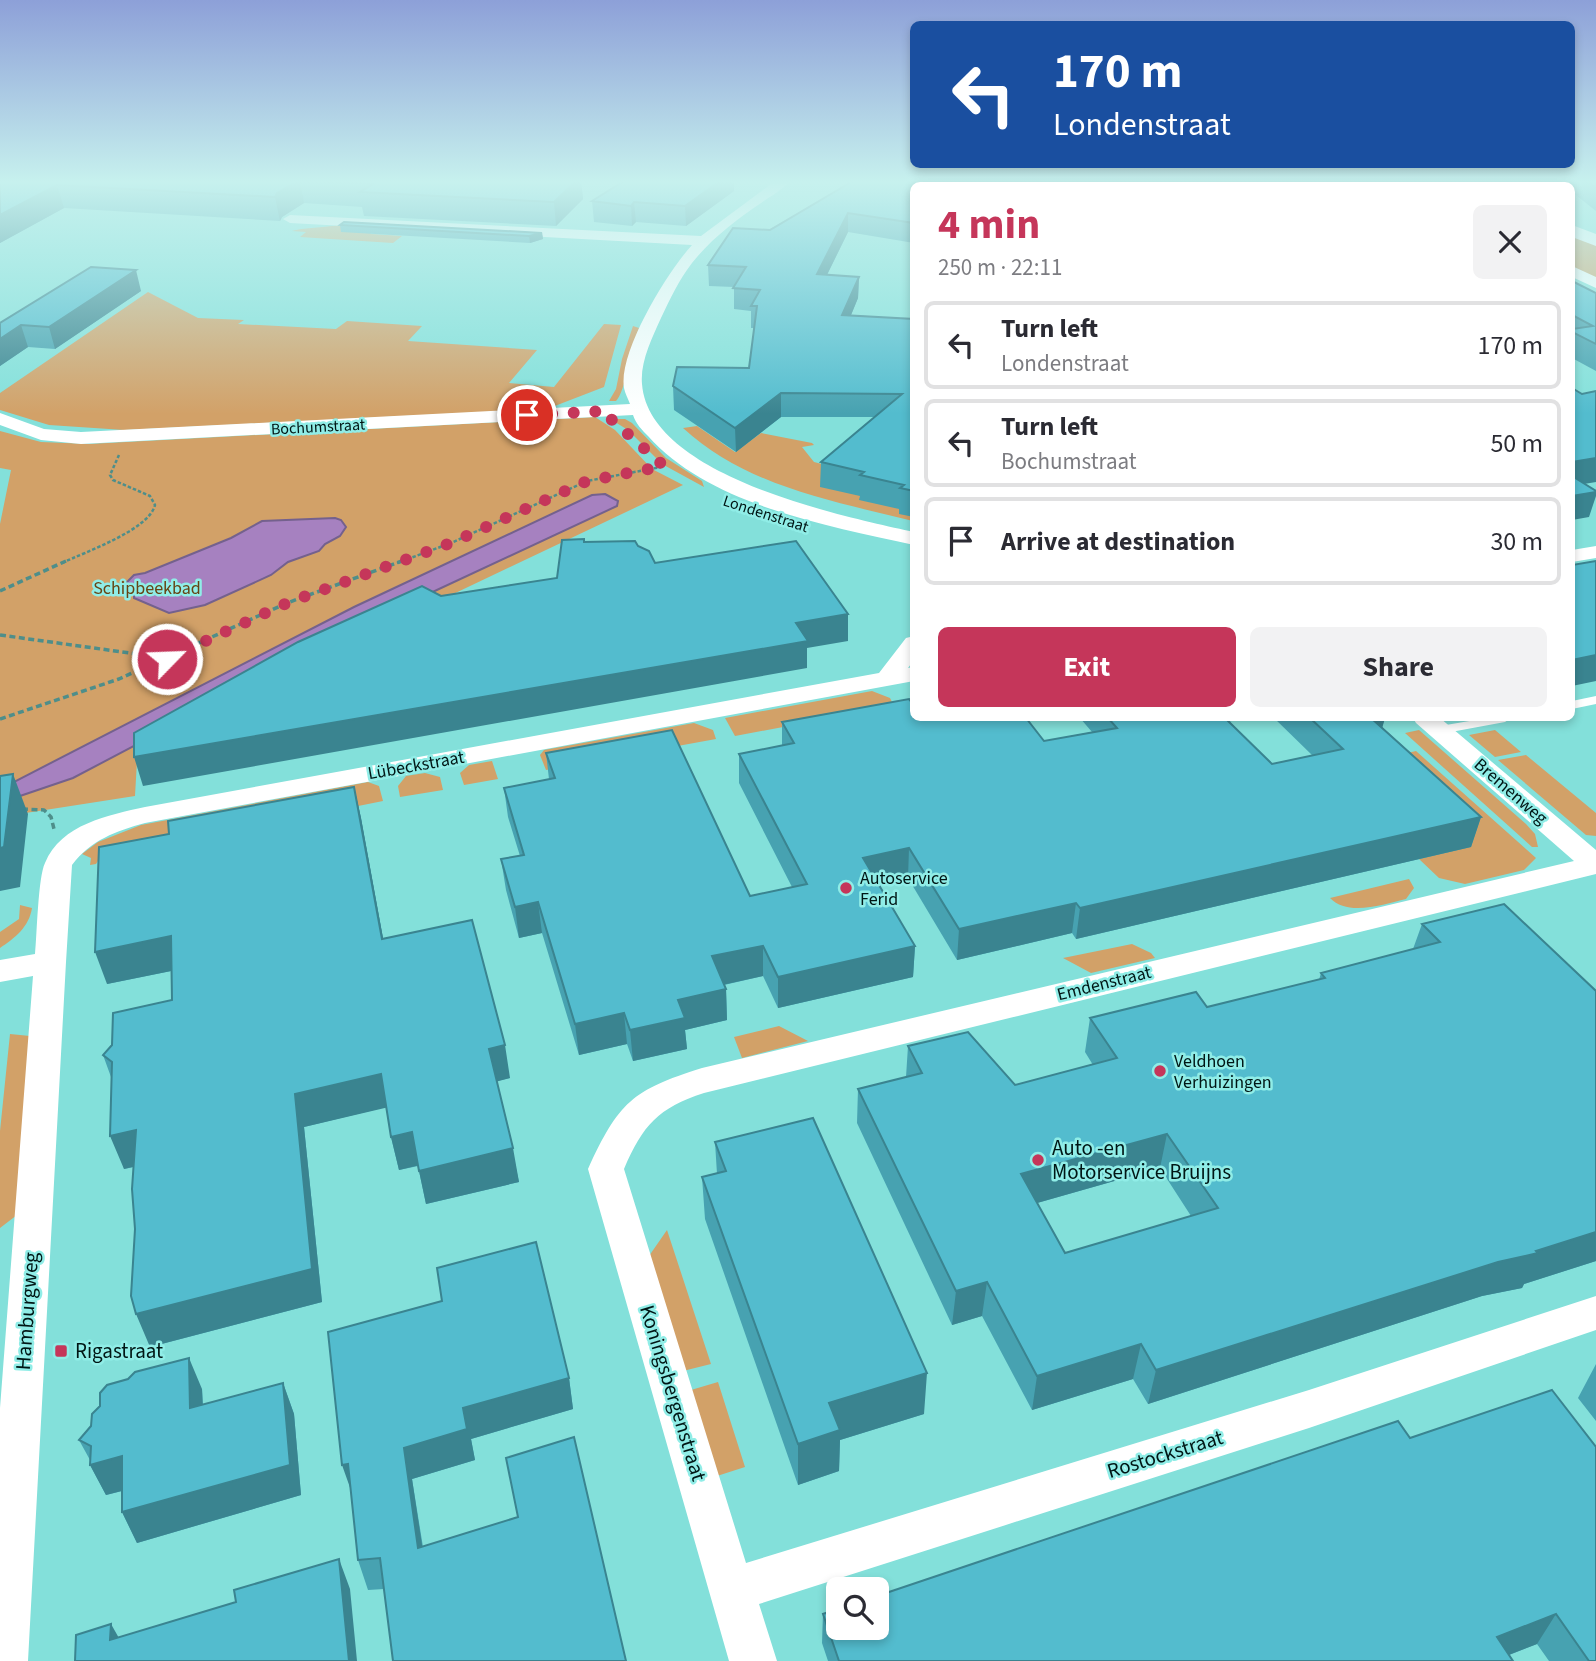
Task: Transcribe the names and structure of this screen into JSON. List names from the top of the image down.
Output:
{
  "streets": {
    "street": [
      "Bochumstraat",
      "Londenstraat",
      "Lübeckstraat",
      "Bremenweg",
      "Emdenstraat",
      "Hamburgweg",
      "Koningsbergenstraat",
      "Rostockstraat"
    ]
  },
  "crossings": [
    ["Bochumstraat", "Londenstraat"],
    ["Bremenweg", "Emdenstraat"],
    ["Emdenstraat", "Koningsbergenstraat"],
    ["Koningsbergenstraat", "Rostockstraat"]
  ],
  "parks": ["Schipbeekbad"],
  "places": {
    "other": ["Autoservice Ferid", "Veldhoen Verhuizingen", "Auto -en Motorservice Bruijns"],
    "transit": ["Rigastraat"]
  },
  "page": {
    "turn": ["170 m", "Londenstraat"],
    "heading": ["4 min", "250 m · 22:11"],
    "list": [
      {
        "name": "Turn left",
        "note": "Londenstraat",
        "value": "170 m"
      },
      {
        "name": "Turn left",
        "note": "Bochumstraat",
        "value": "50 m"
      },
      {
        "name": "Arrive at destination",
        "value": "30 m"
      }
    ],
    "buttons": ["Exit", "Share"]
  }
}
